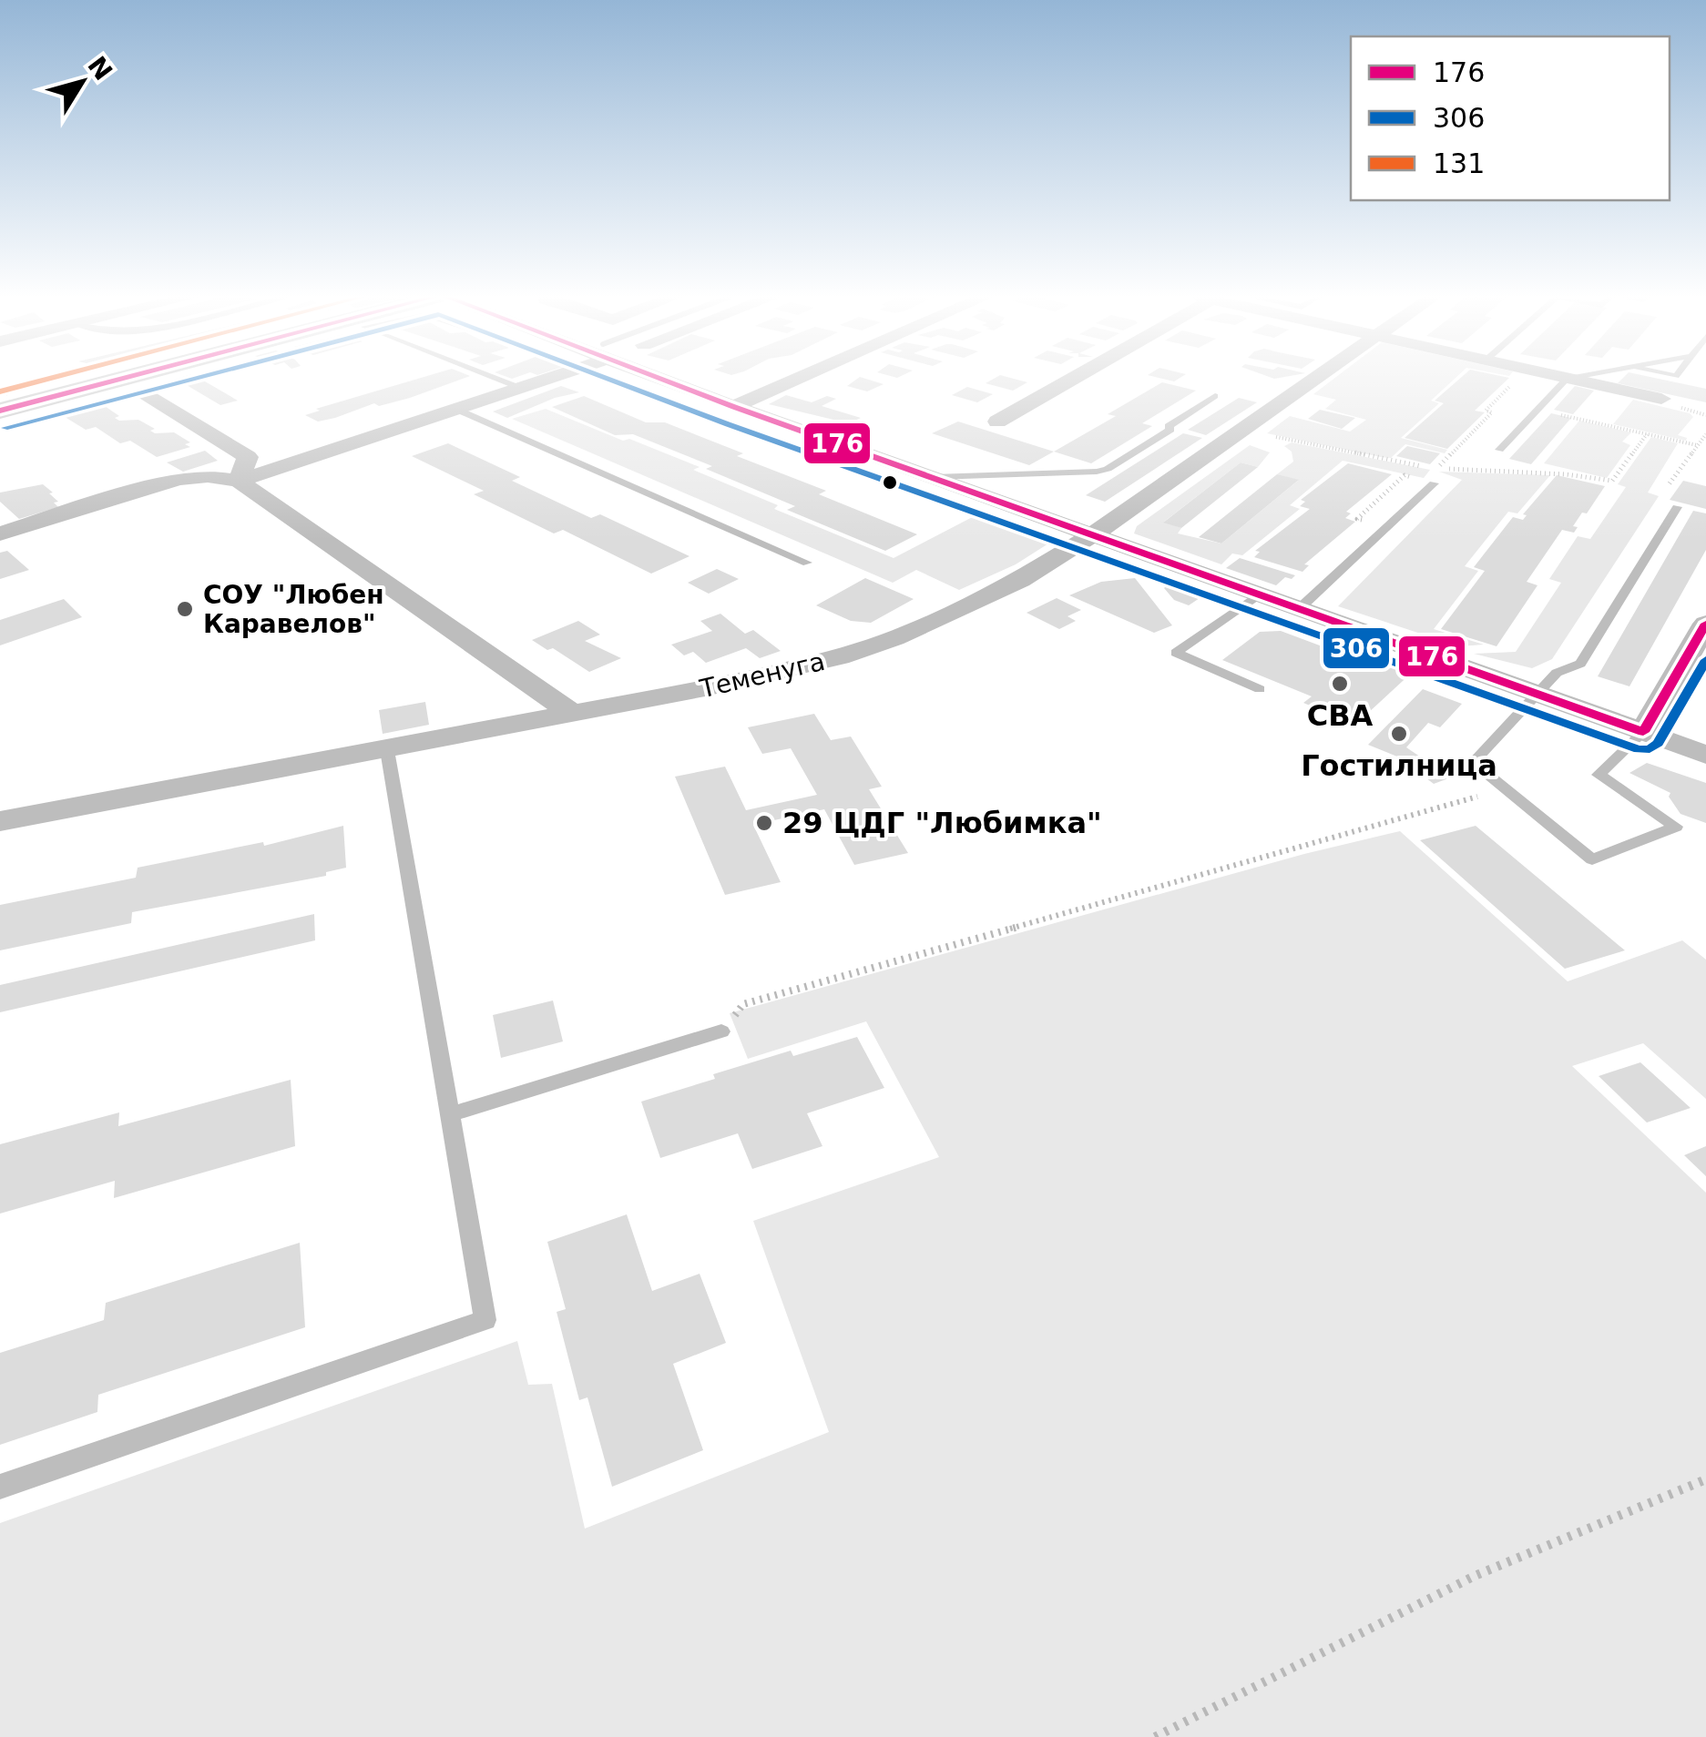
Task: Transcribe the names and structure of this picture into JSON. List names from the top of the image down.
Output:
{
  "streets": {
    "street": ["Теменуга"]
  },
  "places": [
    "СОУ \"Любен Каравелов\"",
    "CBA",
    "Гостилница",
    "29 ЦДГ \"Любимка\""
  ],
  "lines": ["transit line 176", "transit line 306", "transit line 131"],
  "legend": ["176", "306", "131"],
  "north": "top right"
}
